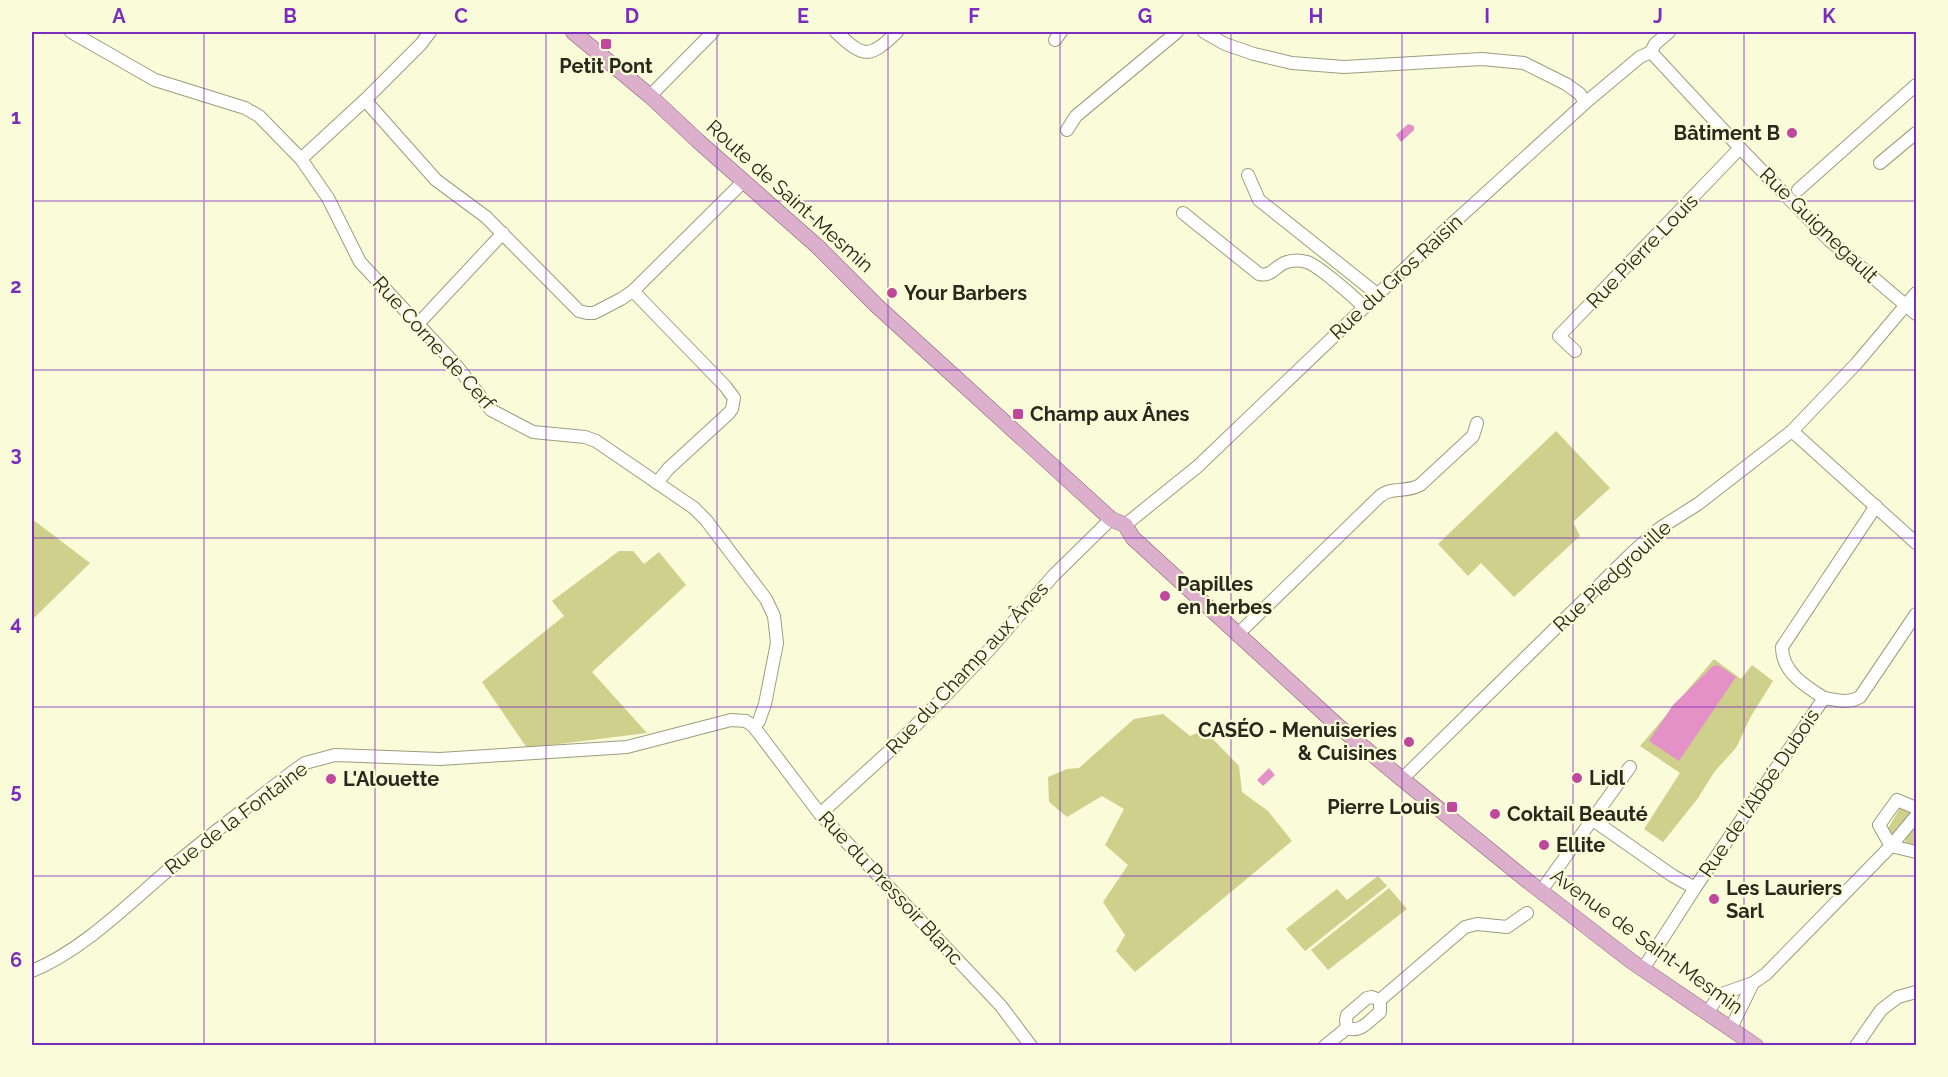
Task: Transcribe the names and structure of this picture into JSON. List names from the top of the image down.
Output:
{
  "streets": {
    "main road": ["Route de Saint-Mesmin", "Avenue de Saint-Mesmin"],
    "street": [
      "Rue Guignegault",
      "Rue Pierre Louis",
      "Rue du Gros Raisin",
      "Rue Corne de Cerf",
      "Rue Piedgrouille",
      "Rue du Champ aux Ânes",
      "Rue de l'Abbé Dubois",
      "Rue de la Fontaine",
      "Rue du Pressoir Blanc"
    ]
  },
  "crossings": [
    ["Route de Saint-Mesmin", "Avenue de Saint-Mesmin"],
    ["Rue Guignegault", "Rue Pierre Louis"],
    ["Rue Guignegault", "Rue du Gros Raisin"],
    ["Rue Guignegault", "Rue Piedgrouille"],
    ["Rue du Gros Raisin", "Rue du Champ aux Ânes"],
    ["Rue du Gros Raisin", "Avenue de Saint-Mesmin"],
    ["Rue Corne de Cerf", "Rue de la Fontaine"],
    ["Rue Corne de Cerf", "Rue du Pressoir Blanc"],
    ["Rue Piedgrouille", "Avenue de Saint-Mesmin"],
    ["Rue du Champ aux Ânes", "Rue du Pressoir Blanc"],
    ["Rue du Champ aux Ânes", "Avenue de Saint-Mesmin"],
    ["Rue de l'Abbé Dubois", "Avenue de Saint-Mesmin"],
    ["Rue de la Fontaine", "Rue du Pressoir Blanc"]
  ],
  "places": {
    "transit": ["Petit Pont", "Champ aux Ânes", "Pierre Louis"],
    "other": [
      "Bâtiment B",
      "Your Barbers",
      "Papilles en herbes",
      "CASÉO - Menuiseries & Cuisines",
      "Lidl",
      "L'Alouette",
      "Coktail Beauté",
      "Ellite",
      "Les Lauriers Sarl"
    ]
  },
  "grid": {
    "columns": [
      "A",
      "B",
      "C",
      "D",
      "E",
      "F",
      "G",
      "H",
      "I",
      "J",
      "K"
    ],
    "rows": [
      "1",
      "2",
      "3",
      "4",
      "5",
      "6"
    ]
  }
}
